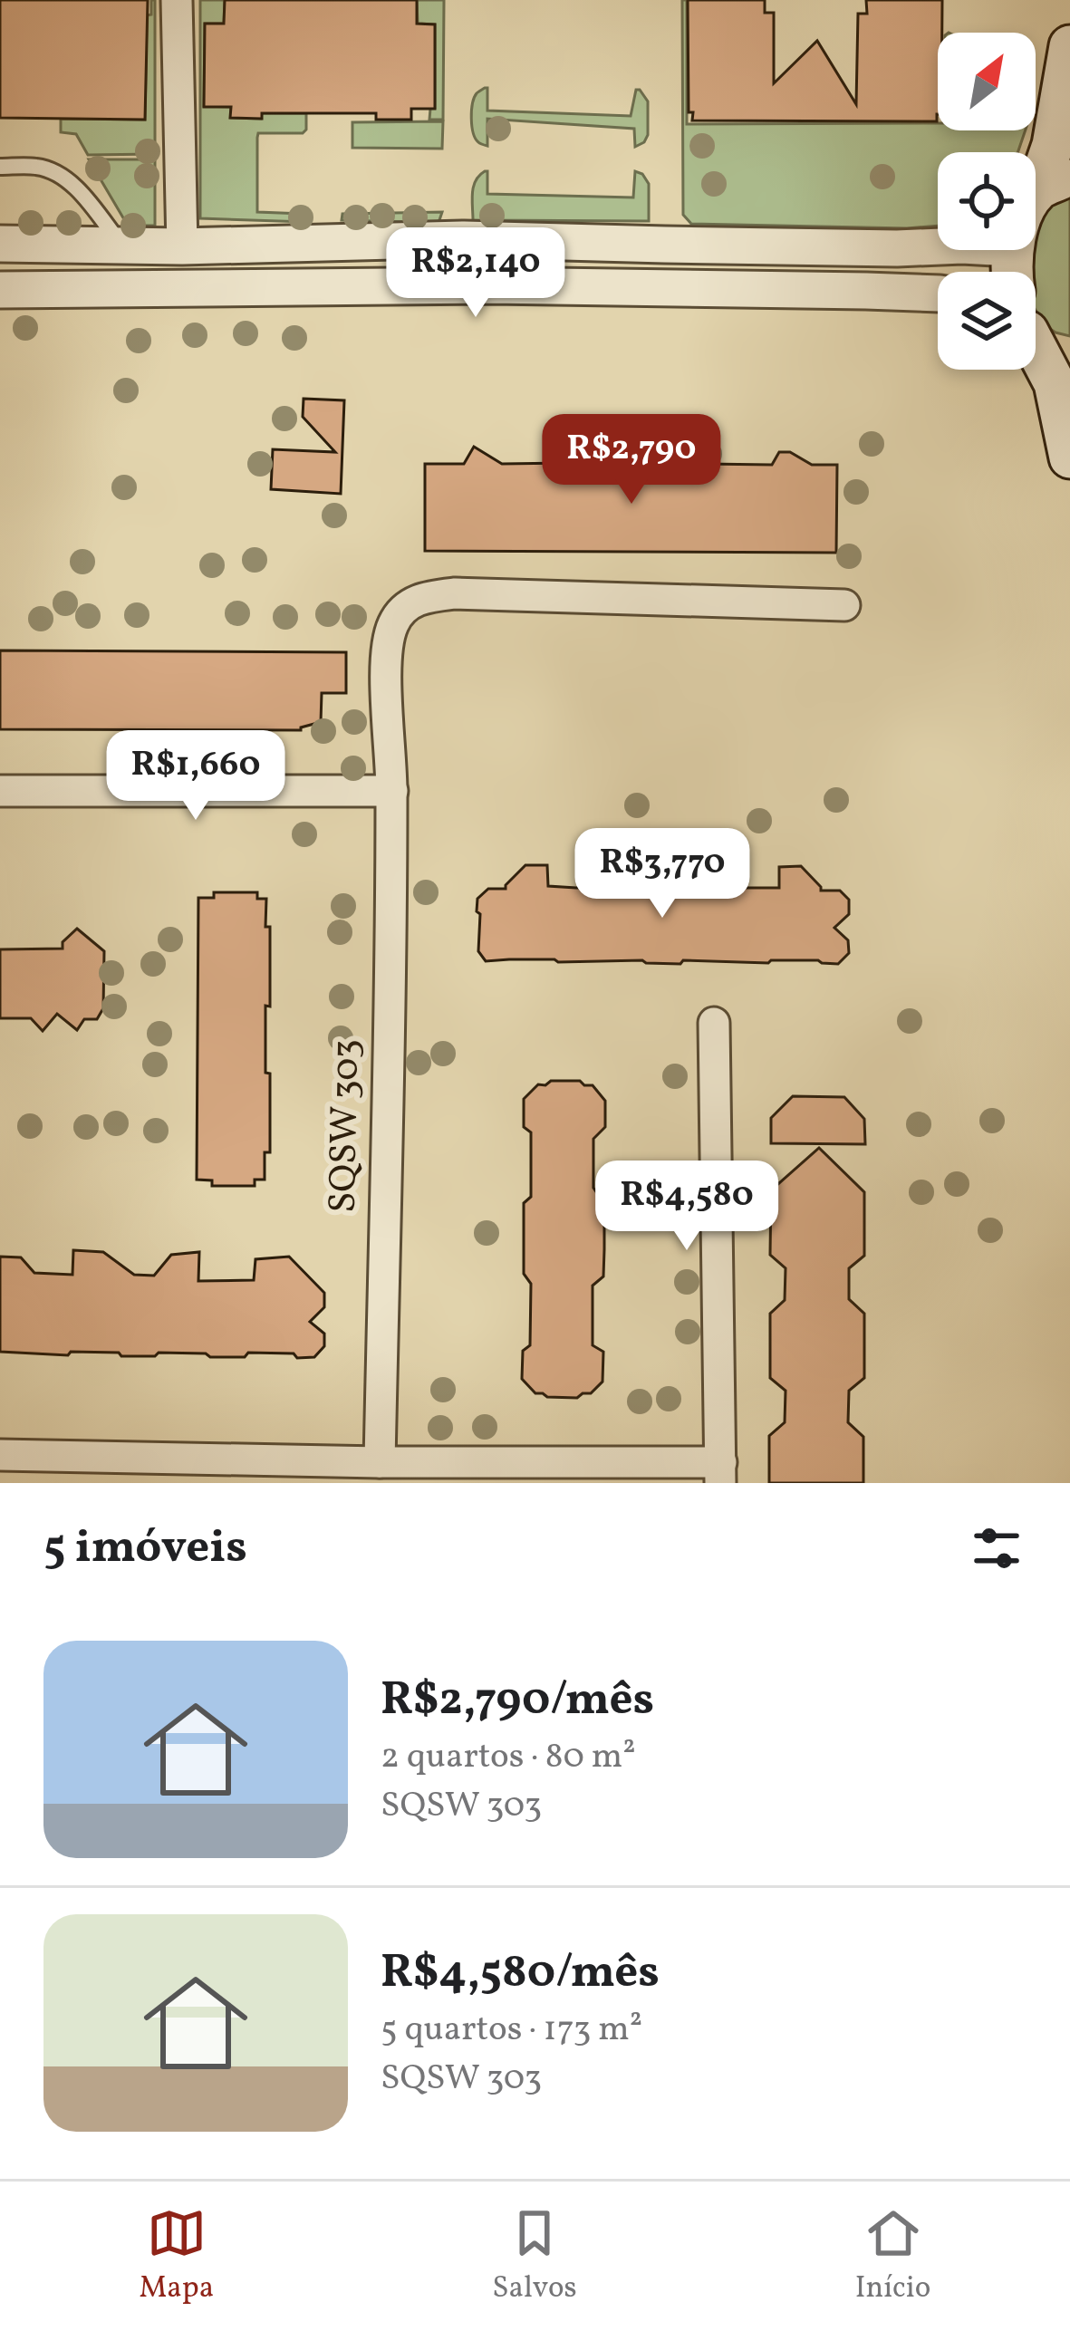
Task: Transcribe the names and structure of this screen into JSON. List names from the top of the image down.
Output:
{
  "streets": {
    "street": ["SQSW 303"]
  },
  "north": "top right",
  "page": {
    "price": [
      "R$2,140",
      "R$2,790",
      "R$1,660",
      "R$3,770",
      "R$4,580"
    ],
    "heading": "5 imóveis",
    "list": [
      {
        "name": "R$2,790/mês",
        "note": "2 quartos · 80 m² · SQSW 303"
      },
      {
        "name": "R$4,580/mês",
        "note": "5 quartos · 173 m² · SQSW 303"
      }
    ],
    "tabs": ["Mapa", "Salvos", "Início"]
  }
}
